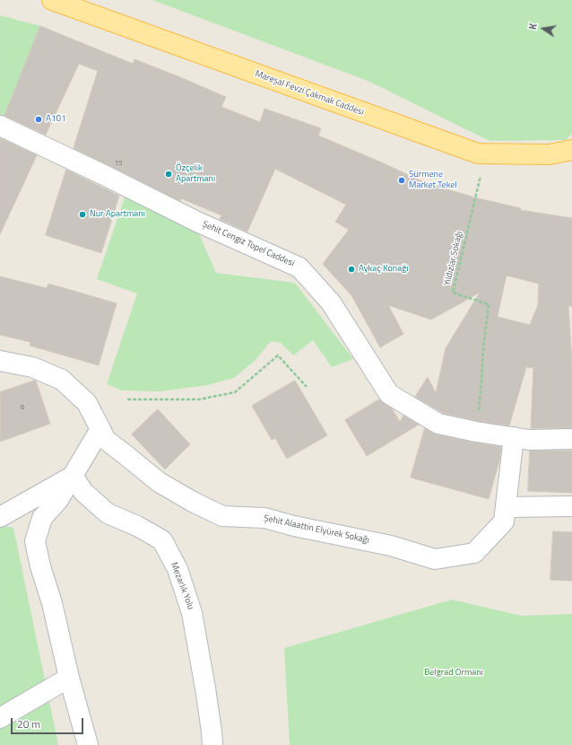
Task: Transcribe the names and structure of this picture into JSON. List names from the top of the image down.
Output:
{
  "streets": {
    "main road": ["Mareşal Fevzi Çakmak Caddesi"],
    "street": ["Şehit Cengiz Topel Caddesi", "Şehit Alaattin Elyürek Sokağı", "Mezarlık Yolu"],
    "path": ["Yıldızlar Sokağı"]
  },
  "crossings": [
    ["Şehit Cengiz Topel Caddesi", "Yıldızlar Sokağı"],
    ["Şehit Cengiz Topel Caddesi", "Şehit Alaattin Elyürek Sokağı"]
  ],
  "parks": ["Belgrad Ormanı"],
  "places": [
    "A101",
    "Özçelik Apartmanı",
    "Sürmene Market Tekel",
    "Nur Apartmanı",
    "Aykaç Konağı"
  ],
  "house_numbers": ["15", "6"],
  "scale_bar": "20 m",
  "north": "left"
}
